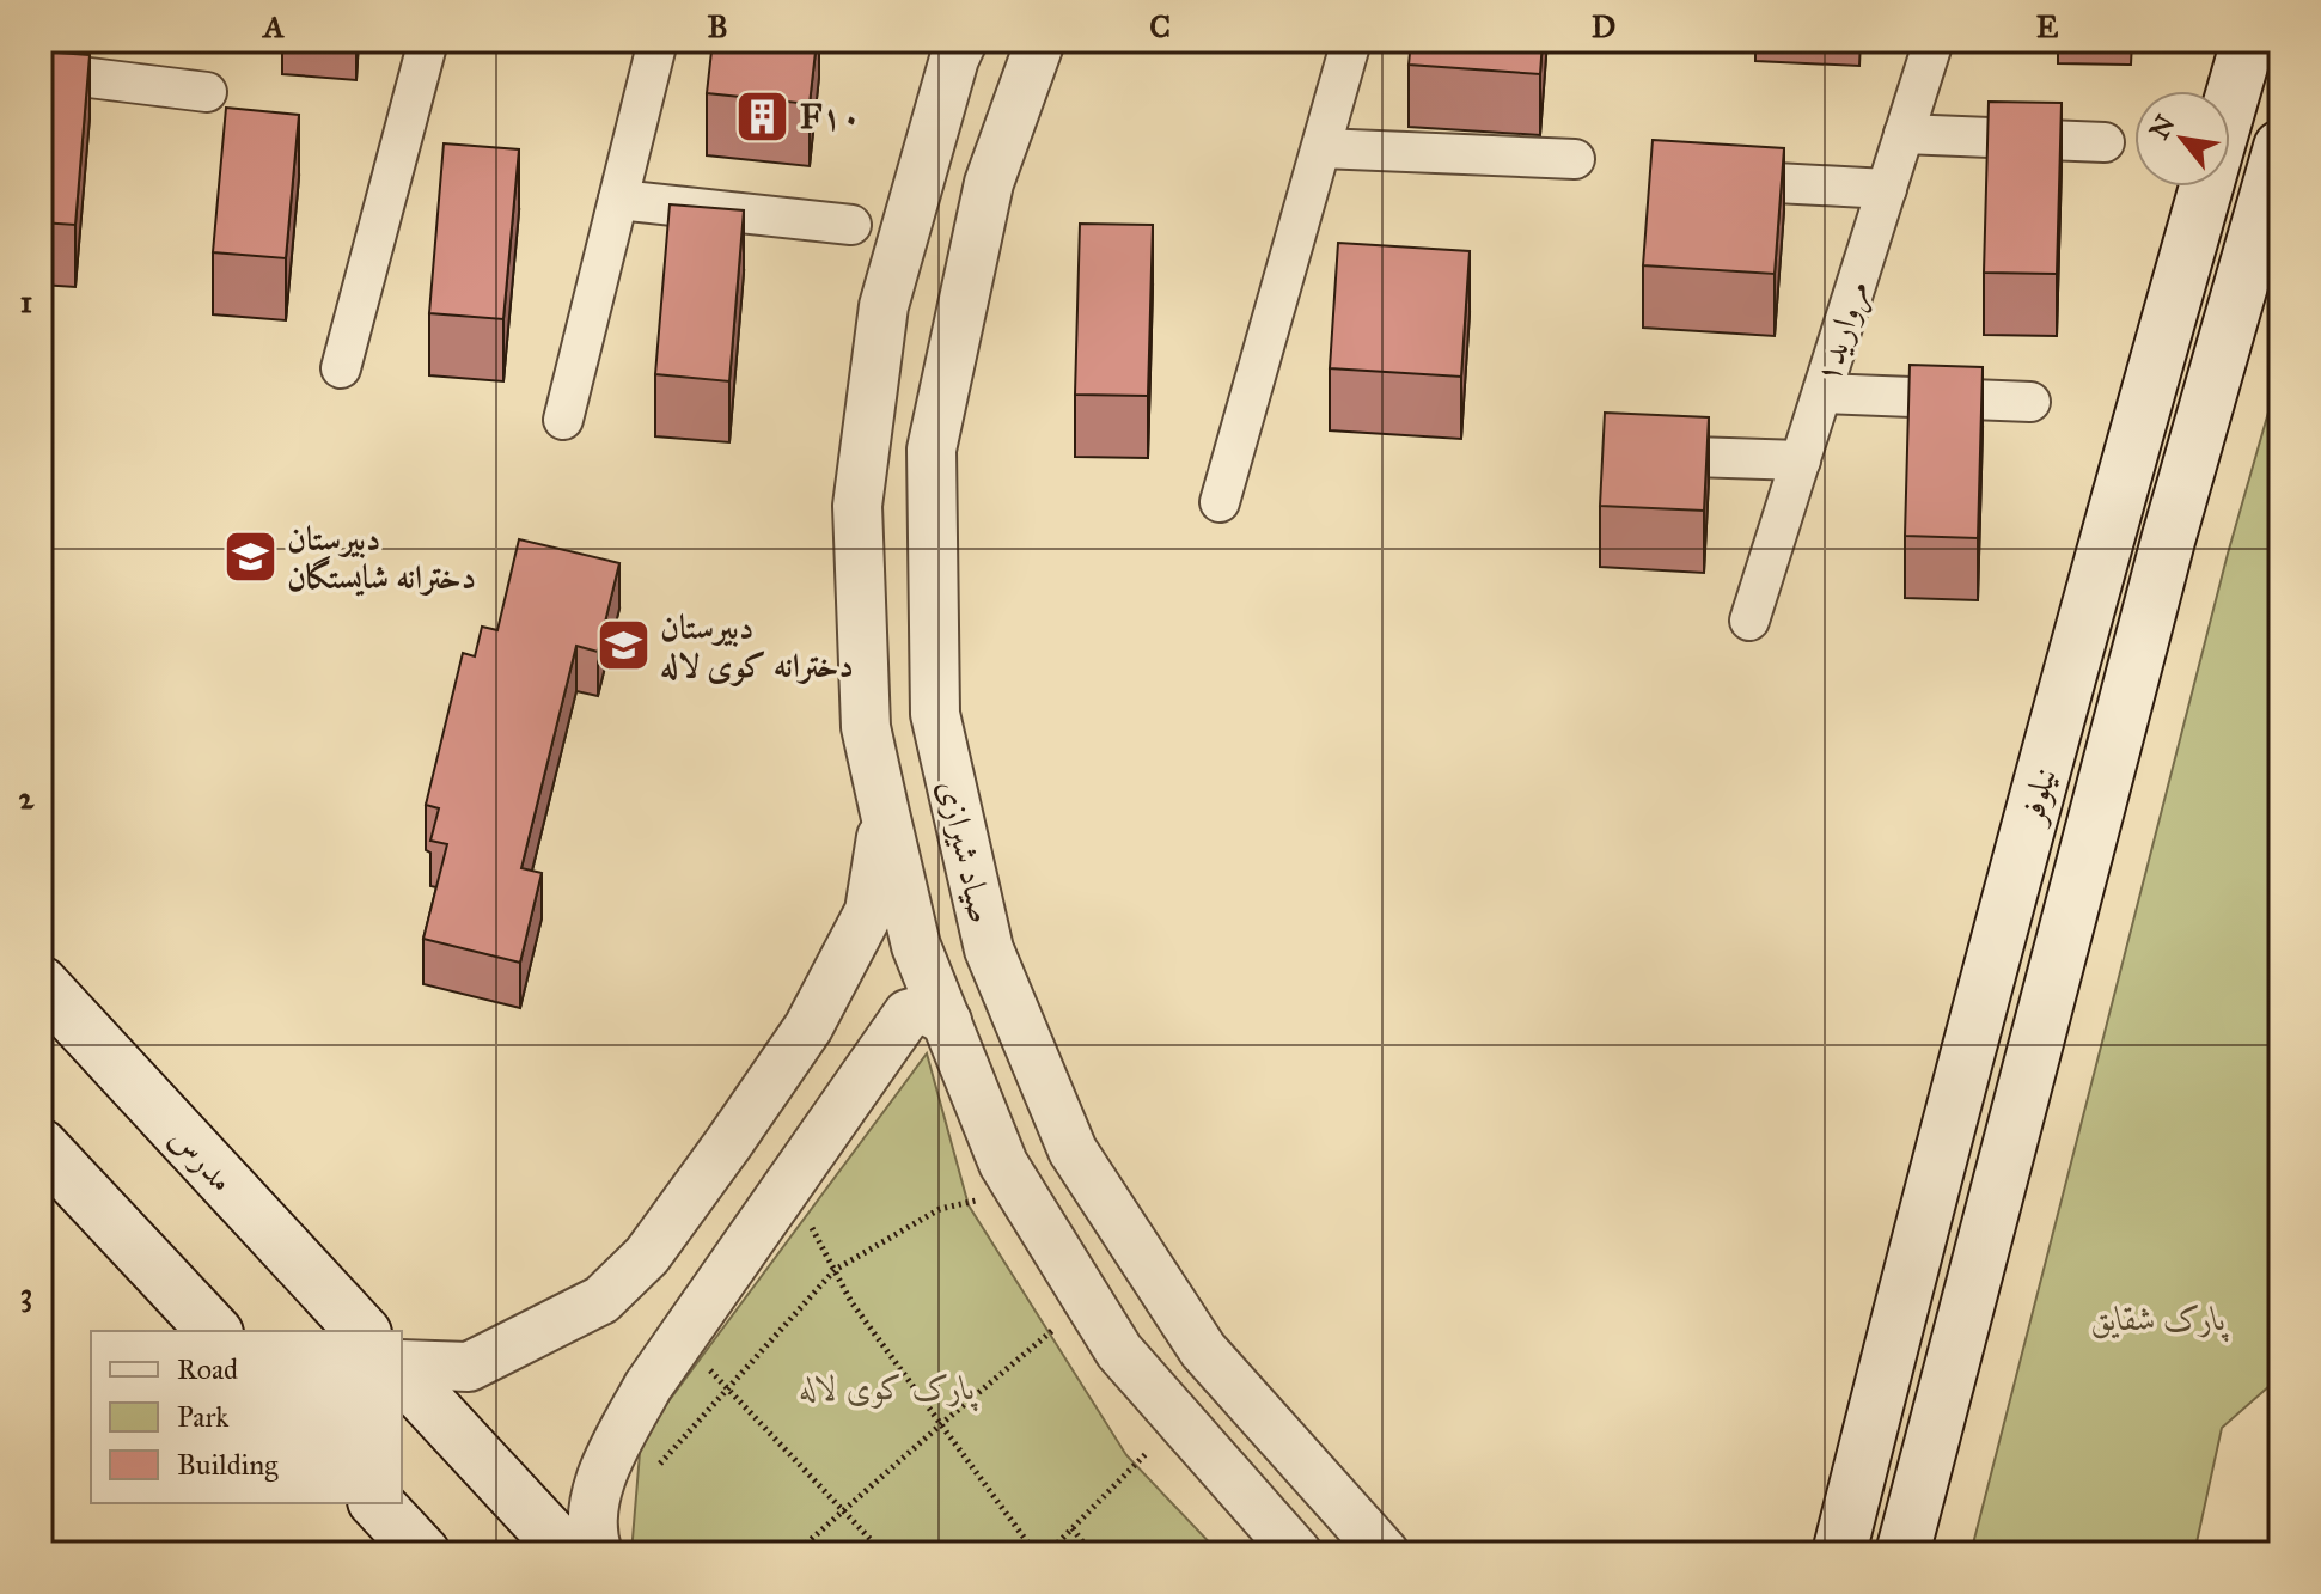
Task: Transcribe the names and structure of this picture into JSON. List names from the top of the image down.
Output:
{
  "streets": {
    "main road": ["نیلوفر", "مدرس"],
    "street": ["مروارید۱", "صیاد شیرازی"]
  },
  "parks": ["پارک شقایق", "پارک کوی لاله"],
  "places": {
    "building": ["F۱۰"],
    "school or university": ["دبیرستان دخترانه شایستگان", "دبیرستان دخترانه کوی لاله"]
  },
  "legend": ["Road", "Park", "Building"],
  "north": "top left",
  "grid": {
    "columns": [
      "A",
      "B",
      "C",
      "D",
      "E"
    ],
    "rows": ["1", "2", "3"]
  }
}
